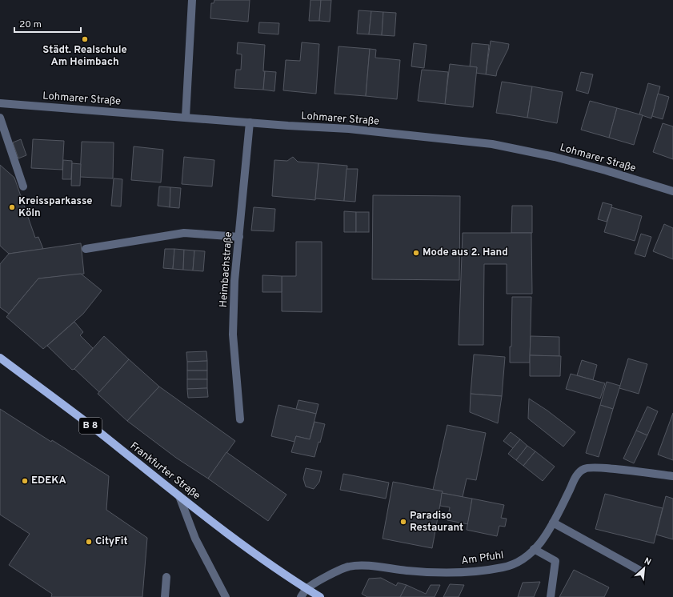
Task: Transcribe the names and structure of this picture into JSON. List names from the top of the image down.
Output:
{
  "streets": {
    "main road": ["B 8", "Frankfurter Straße"],
    "street": ["Lohmarer Straße", "Heimbachstraße", "Am Pfuhl"]
  },
  "crossings": [
    ["Lohmarer Straße", "Heimbachstraße"],
    ["Frankfurter Straße", "Am Pfuhl"]
  ],
  "places": [
    "Städt. Realschule Am Heimbach",
    "Kreissparkasse Köln",
    "Mode aus 2. Hand",
    "EDEKA",
    "Paradiso Restaurant",
    "CityFit"
  ],
  "scale_bar": "20 m",
  "north": "top right"
}
